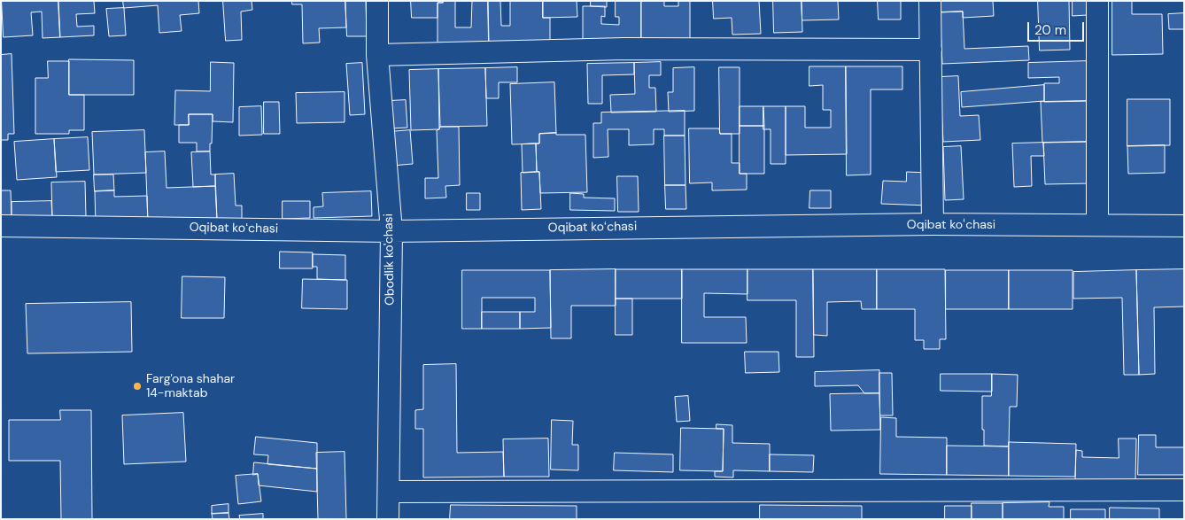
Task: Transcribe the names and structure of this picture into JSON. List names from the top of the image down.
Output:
{
  "streets": {
    "street": ["Oqibat koʻchasi", "Obodlik ko'chasi"]
  },
  "crossings": [
    ["Oqibat koʻchasi", "Obodlik ko'chasi"]
  ],
  "places": ["Farg'ona shahar 14-maktab"],
  "scale_bar": "20 m"
}
